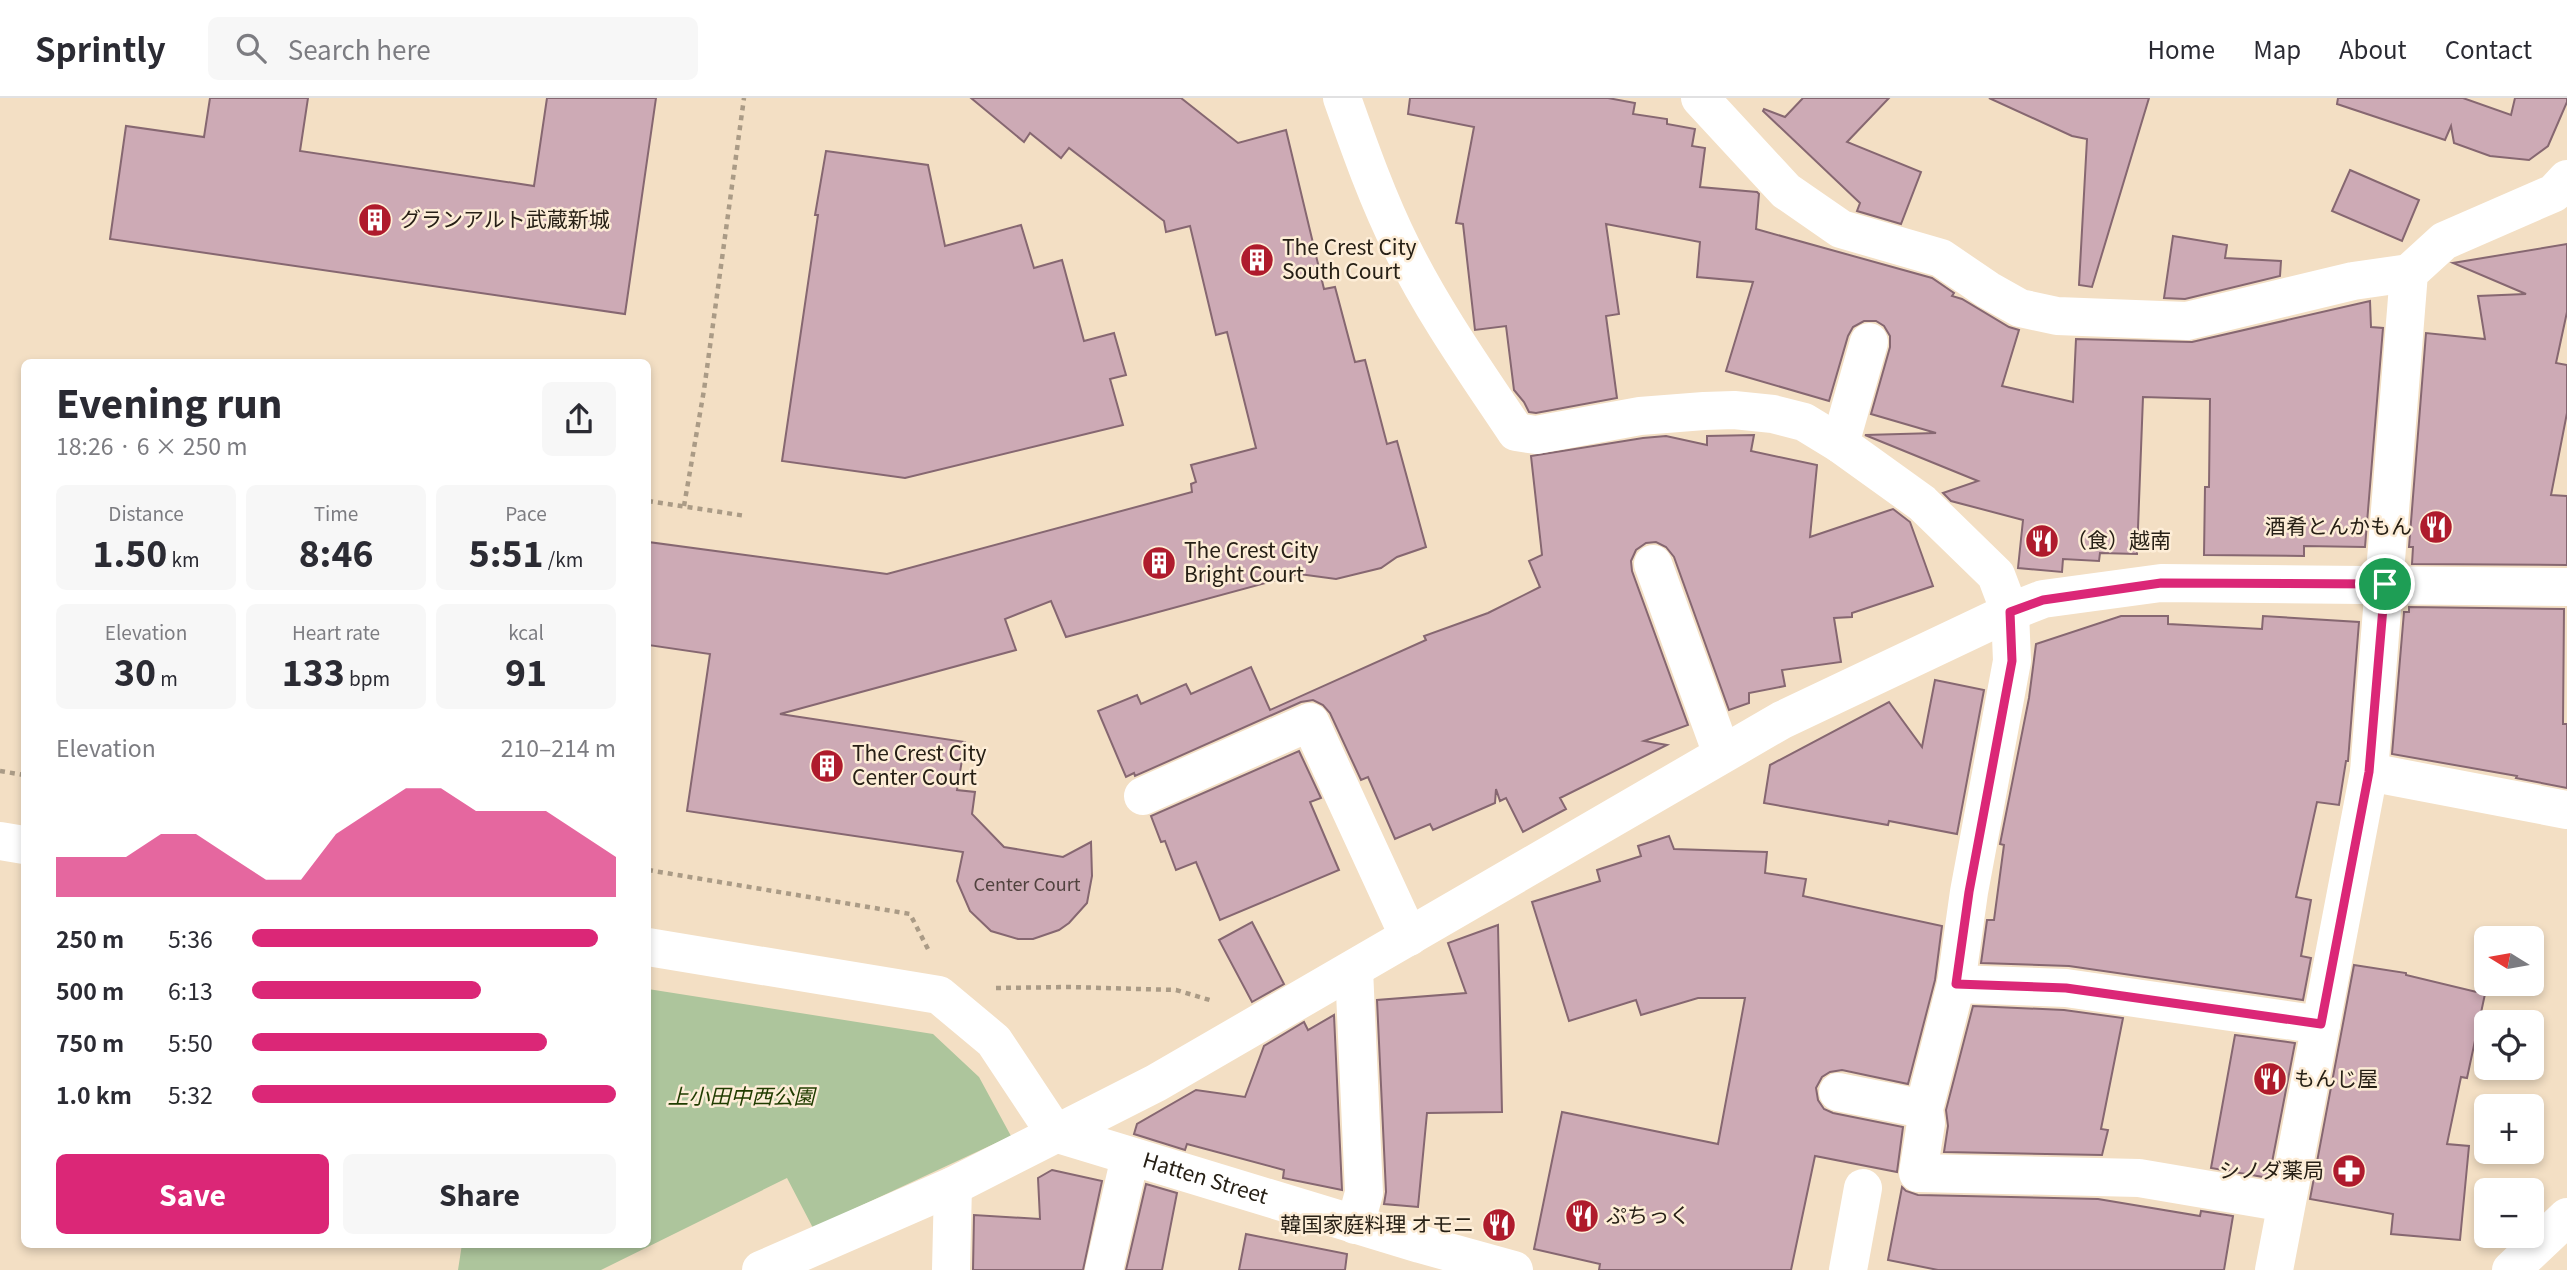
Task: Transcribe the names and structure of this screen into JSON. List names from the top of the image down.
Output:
{
  "streets": {
    "street": ["Hatten Street"]
  },
  "parks": ["上小田中西公園"],
  "places": {
    "building": [
      "グランアルト武蔵新城",
      "The Crest City South Court",
      "The Crest City Bright Court",
      "The Crest City Center Court"
    ],
    "restaurant": [
      "酒肴とんかもん",
      "（食）越南",
      "もんじ屋",
      "ぷちっく",
      "韓国家庭料理 オモニ"
    ],
    "pharmacy": ["シノダ薬局"]
  },
  "house_numbers": ["Center Court"],
  "north": "left",
  "page": {
    "header": "Sprintly",
    "search": "Search here",
    "nav": [
      "Home",
      "Map",
      "About",
      "Contact"
    ],
    "heading": ["Evening run", "18:26 · 6 × 250 m"],
    "stats": [
      ["Distance", "1.50 km"],
      ["Time", "8:46"],
      ["Pace", "5:51 /km"],
      ["Elevation", "30 m"],
      ["Heart rate", "133 bpm"],
      ["kcal", "91"]
    ],
    "chart": ["Elevation", "210–214 m"],
    "list": [
      {
        "name": "250 m",
        "note": "5:36"
      },
      {
        "name": "500 m",
        "note": "6:13"
      },
      {
        "name": "750 m",
        "note": "5:50"
      },
      {
        "name": "1.0 km",
        "note": "5:32"
      }
    ],
    "map_buttons": ["+", "−"],
    "buttons": ["Save", "Share"]
  }
}
